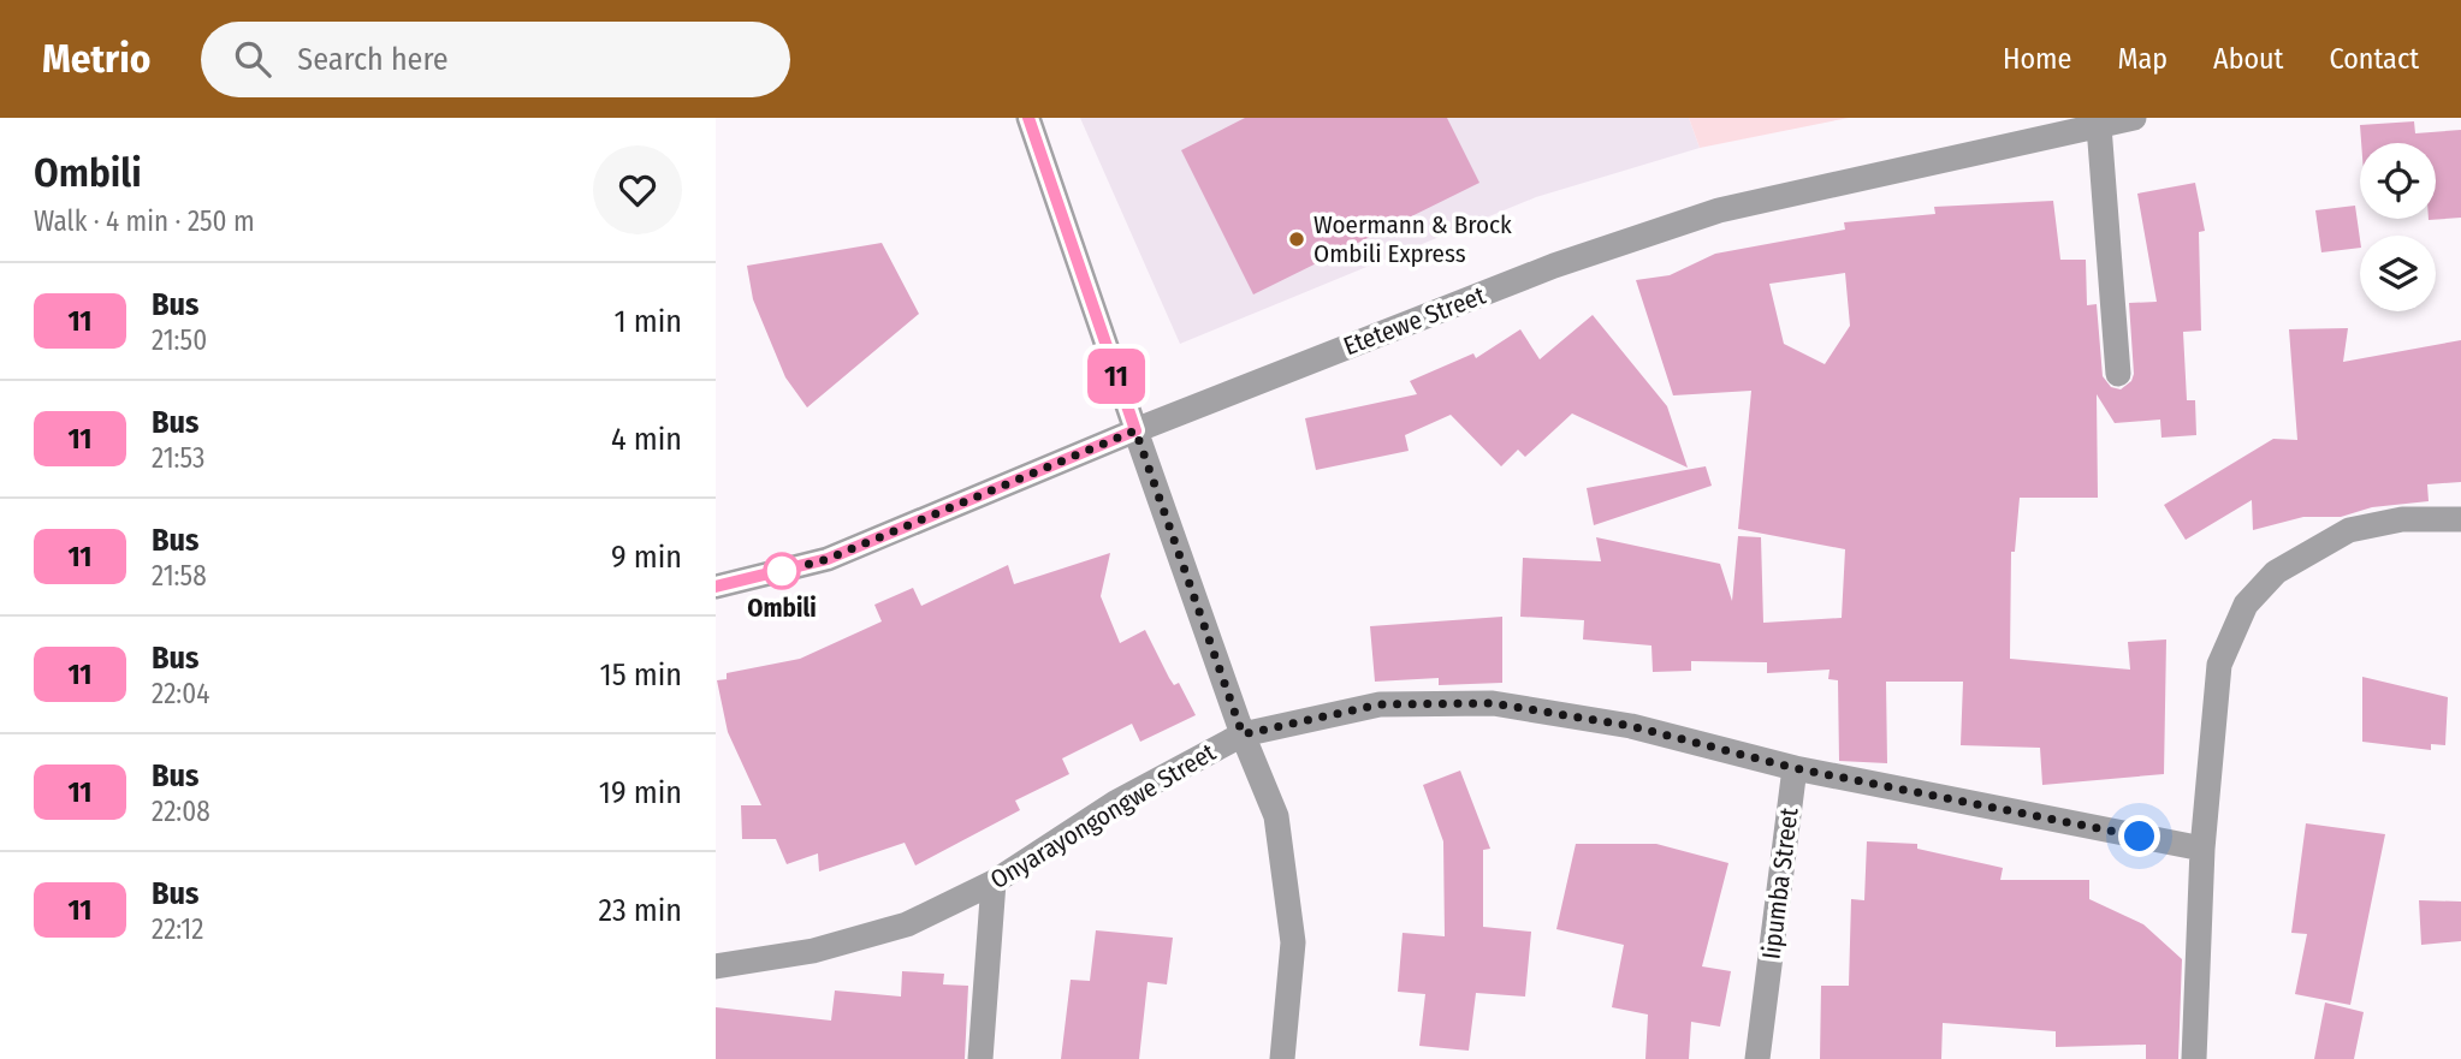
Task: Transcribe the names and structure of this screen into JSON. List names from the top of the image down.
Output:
{
  "streets": {
    "street": ["Etetewe Street", "Onyarayongongwe Street", "Iipumba Street"]
  },
  "crossings": [
    ["Onyarayongongwe Street", "Iipumba Street"]
  ],
  "places": ["Woermann & Brock Ombili Express", "Ombili"],
  "lines": ["bus line 11"],
  "page": {
    "header": "Metrio",
    "search": "Search here",
    "nav": [
      "Home",
      "Map",
      "About",
      "Contact"
    ],
    "heading": ["Ombili", "Walk · 4 min · 250 m"],
    "on_map": "11",
    "list": [
      {
        "mark": "11",
        "name": "Bus",
        "note": "21:50",
        "value": "1 min"
      },
      {
        "mark": "11",
        "name": "Bus",
        "note": "21:53",
        "value": "4 min"
      },
      {
        "mark": "11",
        "name": "Bus",
        "note": "21:58",
        "value": "9 min"
      },
      {
        "mark": "11",
        "name": "Bus",
        "note": "22:04",
        "value": "15 min"
      },
      {
        "mark": "11",
        "name": "Bus",
        "note": "22:08",
        "value": "19 min"
      },
      {
        "mark": "11",
        "name": "Bus",
        "note": "22:12",
        "value": "23 min"
      }
    ]
  }
}
